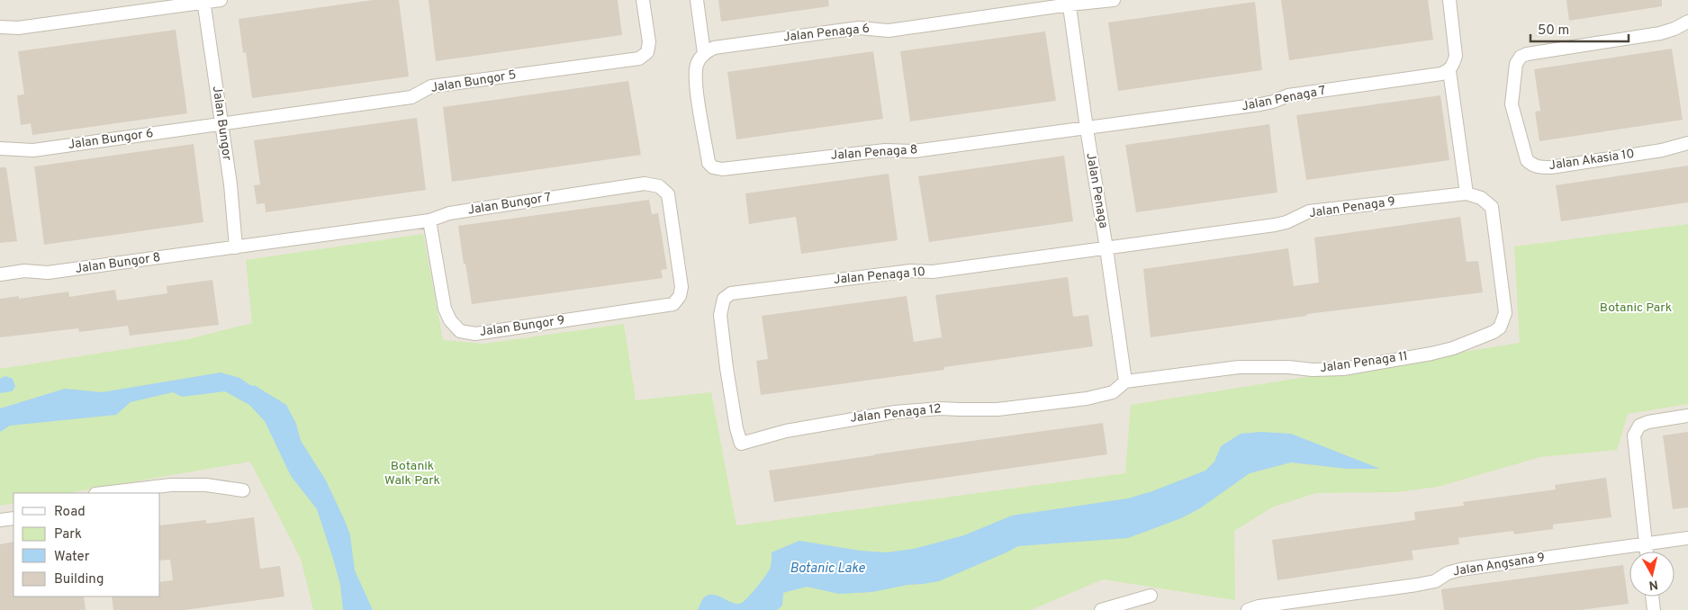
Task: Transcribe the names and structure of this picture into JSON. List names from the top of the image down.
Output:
{
  "streets": {
    "street": [
      "Jalan Penaga 6",
      "Jalan Bungor 5",
      "Jalan Penaga 7",
      "Jalan Bungor",
      "Jalan Bungor 6",
      "Jalan Penaga 8",
      "Jalan Akasia 10",
      "Jalan Penaga",
      "Jalan Bungor 7",
      "Jalan Penaga 9",
      "Jalan Bungor 8",
      "Jalan Penaga 10",
      "Jalan Bungor 9",
      "Jalan Penaga 11",
      "Jalan Penaga 12",
      "Jalan Angsana 9"
    ]
  },
  "crossings": [
    ["Jalan Penaga 6", "Jalan Penaga 8"],
    ["Jalan Penaga 6", "Jalan Penaga"],
    ["Jalan Bungor 5", "Jalan Bungor"],
    ["Jalan Bungor 5", "Jalan Bungor 6"],
    ["Jalan Penaga 7", "Jalan Penaga 8"],
    ["Jalan Penaga 7", "Jalan Penaga"],
    ["Jalan Bungor", "Jalan Bungor 6"],
    ["Jalan Bungor", "Jalan Bungor 7"],
    ["Jalan Bungor", "Jalan Bungor 8"],
    ["Jalan Penaga 8", "Jalan Penaga"],
    ["Jalan Penaga", "Jalan Penaga 9"],
    ["Jalan Penaga", "Jalan Penaga 10"],
    ["Jalan Penaga", "Jalan Penaga 11"],
    ["Jalan Penaga", "Jalan Penaga 12"],
    ["Jalan Bungor 7", "Jalan Bungor 8"],
    ["Jalan Bungor 7", "Jalan Bungor 9"],
    ["Jalan Penaga 9", "Jalan Penaga 10"],
    ["Jalan Penaga 9", "Jalan Penaga 11"],
    ["Jalan Penaga 10", "Jalan Penaga 12"],
    ["Jalan Penaga 11", "Jalan Penaga 12"]
  ],
  "water": ["Botanic Lake"],
  "parks": ["Botanic Park", "Botanik Walk Park"],
  "legend": [
    "Road",
    "Park",
    "Water",
    "Building"
  ],
  "scale_bar": "50 m",
  "north": "bottom"
}
